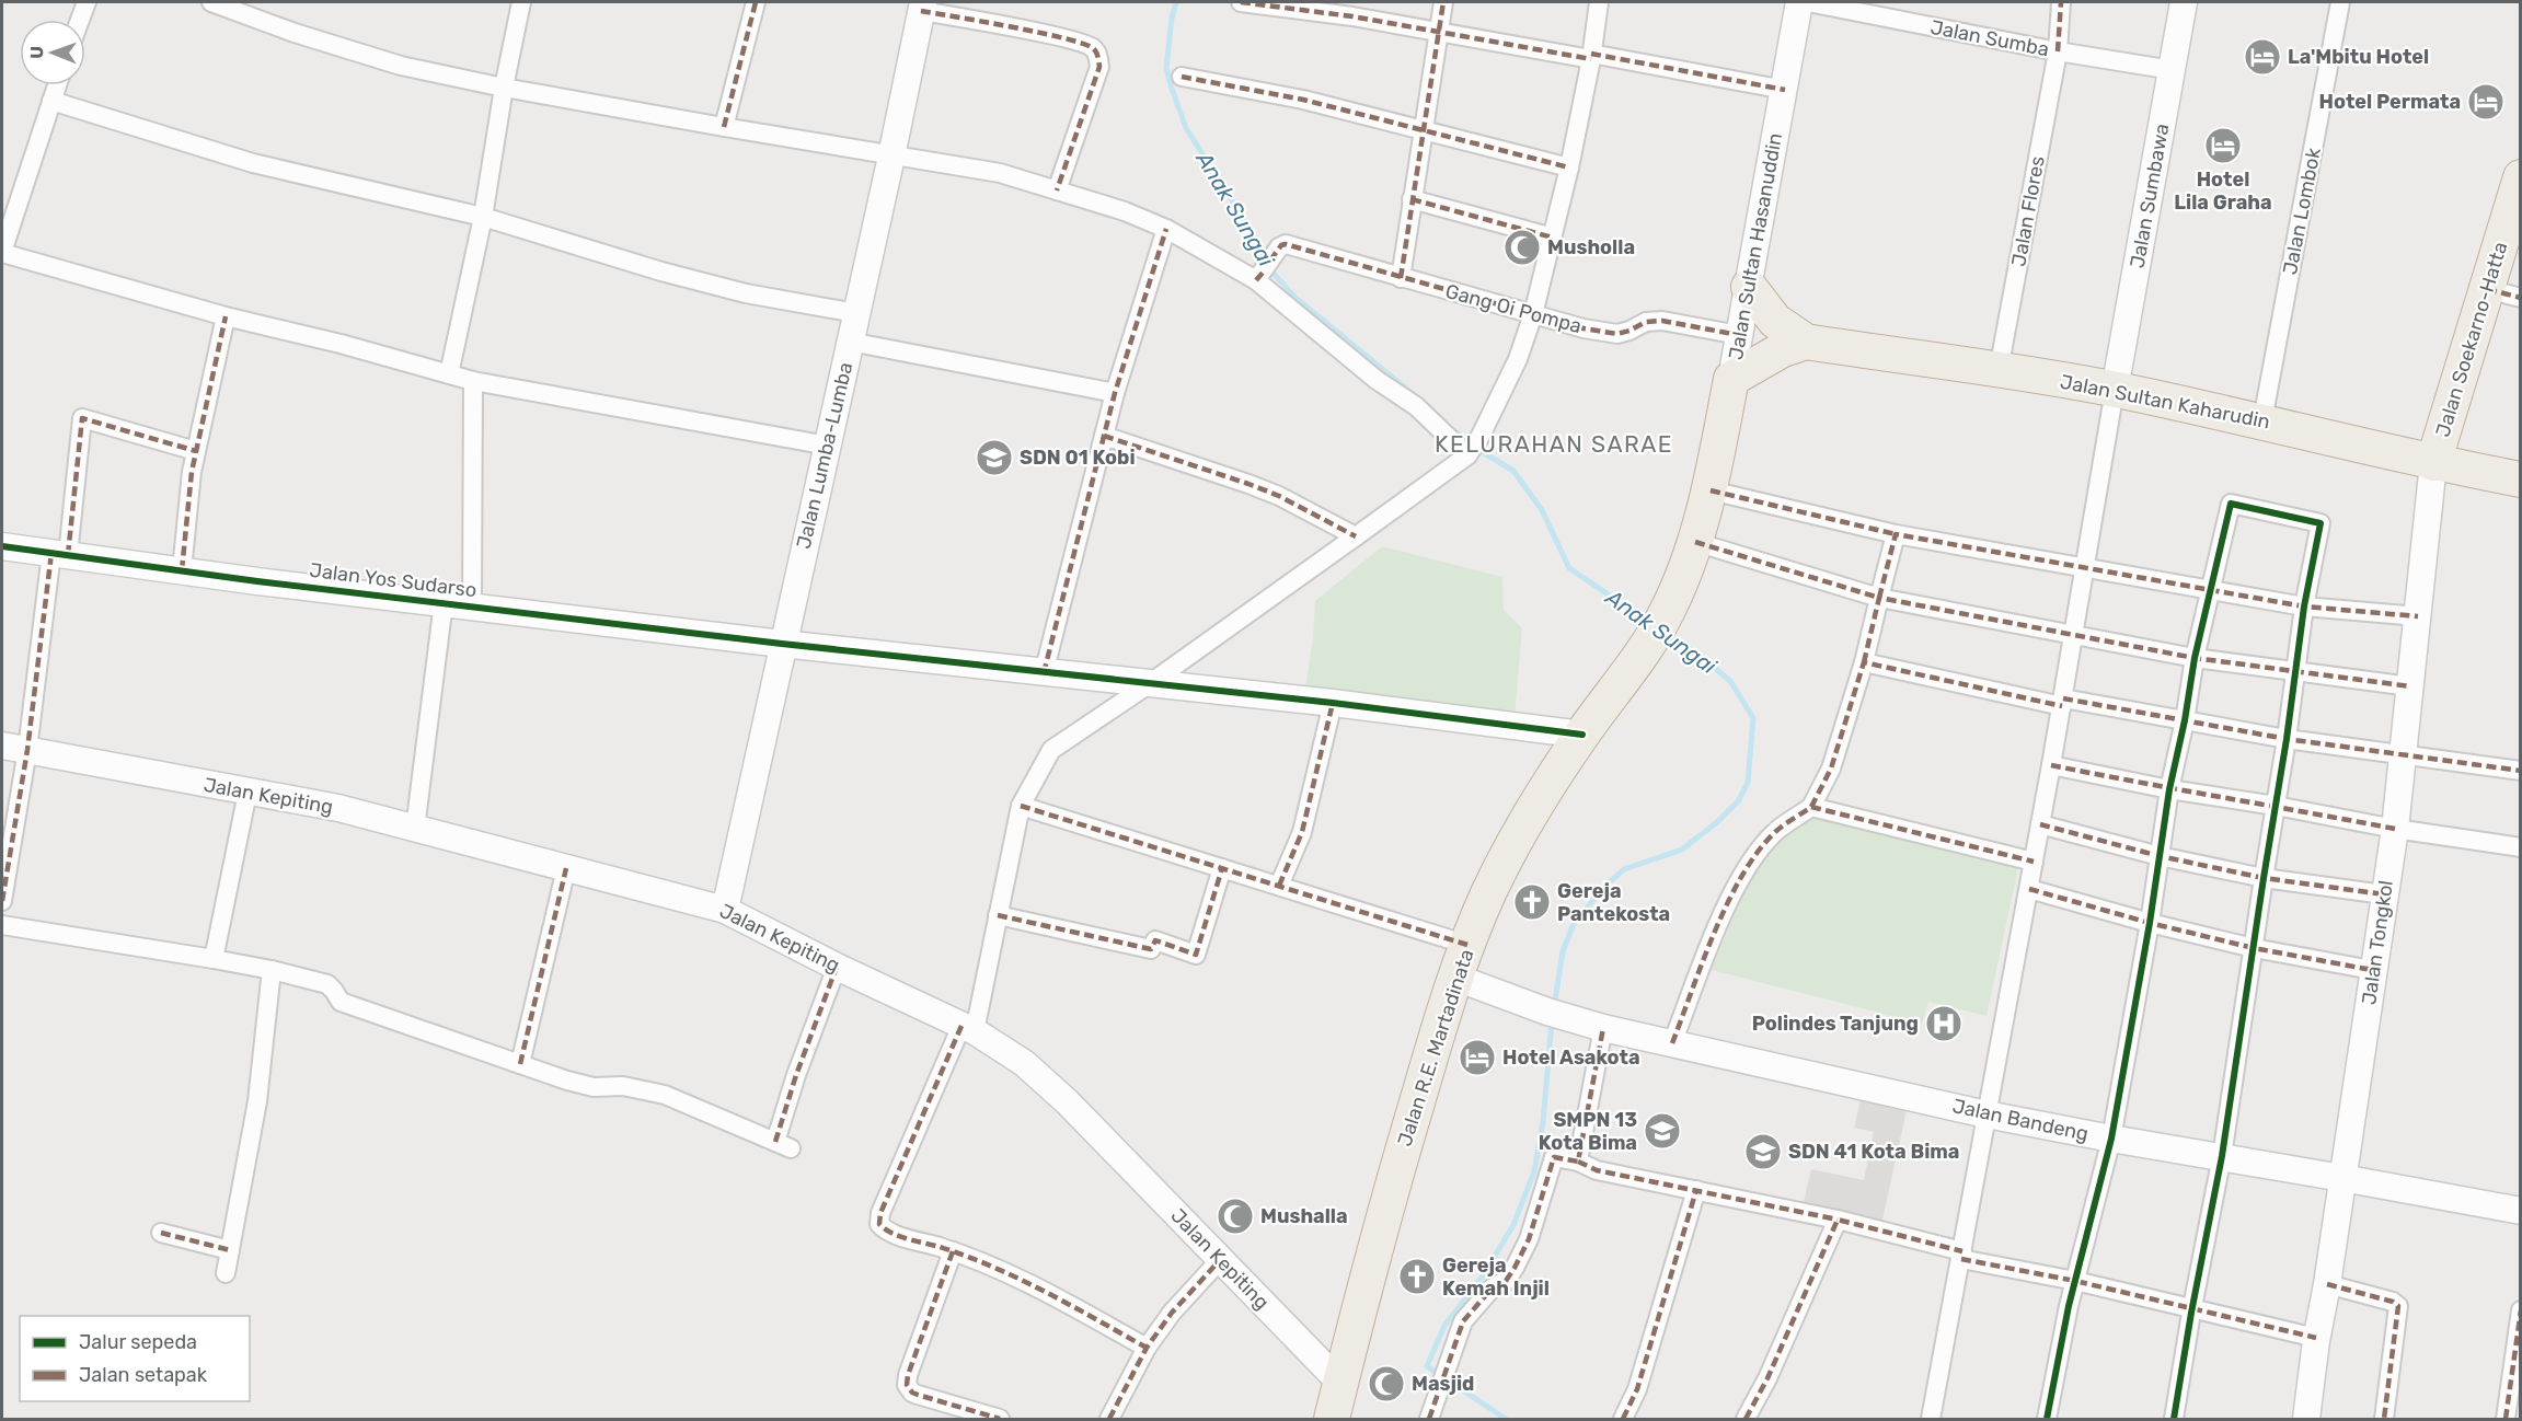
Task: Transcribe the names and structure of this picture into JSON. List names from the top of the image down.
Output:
{
  "streets": {
    "highway": [
      "Jalan Sultan Hasanuddin",
      "Jalan Soekarno-Hatta",
      "Jalan Sultan Kaharudin",
      "Jalan R.E. Martadinata"
    ],
    "street": [
      "Jalan Sumba",
      "Jalan Sumbawa",
      "Jalan Flores",
      "Jalan Lombok",
      "Gang Oi Pompa",
      "Jalan Lumba-Lumba",
      "Jalan Yos Sudarso",
      "Jalan Kepiting",
      "Jalan Tongkol",
      "Jalan Bandeng"
    ]
  },
  "crossings": [
    ["Jalan Sumba", "Jalan Sumbawa"],
    ["Jalan Sumba", "Jalan Flores"],
    ["Jalan Sumbawa", "Jalan Sultan Kaharudin"],
    ["Jalan Flores", "Jalan Sultan Kaharudin"],
    ["Jalan Lombok", "Jalan Sultan Kaharudin"],
    ["Jalan Sultan Hasanuddin", "Gang Oi Pompa"],
    ["Jalan Sultan Hasanuddin", "Jalan Sultan Kaharudin"],
    ["Jalan Sultan Hasanuddin", "Jalan R.E. Martadinata"],
    ["Jalan Soekarno-Hatta", "Jalan Sultan Kaharudin"],
    ["Jalan Soekarno-Hatta", "Jalan Tongkol"],
    ["Jalan Sultan Kaharudin", "Jalan Tongkol"],
    ["Jalan Lumba-Lumba", "Jalan Yos Sudarso"],
    ["Jalan Lumba-Lumba", "Jalan Kepiting"],
    ["Jalan Yos Sudarso", "Jalan R.E. Martadinata"],
    ["Jalan Kepiting", "Jalan R.E. Martadinata"],
    ["Jalan Tongkol", "Jalan Bandeng"],
    ["Jalan R.E. Martadinata", "Jalan Bandeng"]
  ],
  "districts": ["KELURAHAN SARAE"],
  "water": ["Anak Sungai"],
  "places": {
    "hotel": [
      "La'Mbitu Hotel",
      "Hotel Permata",
      "Hotel Lila Graha",
      "Hotel Asakota"
    ],
    "mosque": ["Musholla", "Mushalla", "Masjid"],
    "school or university": ["SDN 01 Kobi", "SMPN 13 Kota Bima", "SDN 41 Kota Bima"],
    "church": ["Gereja Pantekosta", "Gereja Kemah Injil"],
    "hospital": ["Polindes Tanjung"]
  },
  "legend": ["Jalur sepeda", "Jalan setapak"],
  "north": "left"
}
